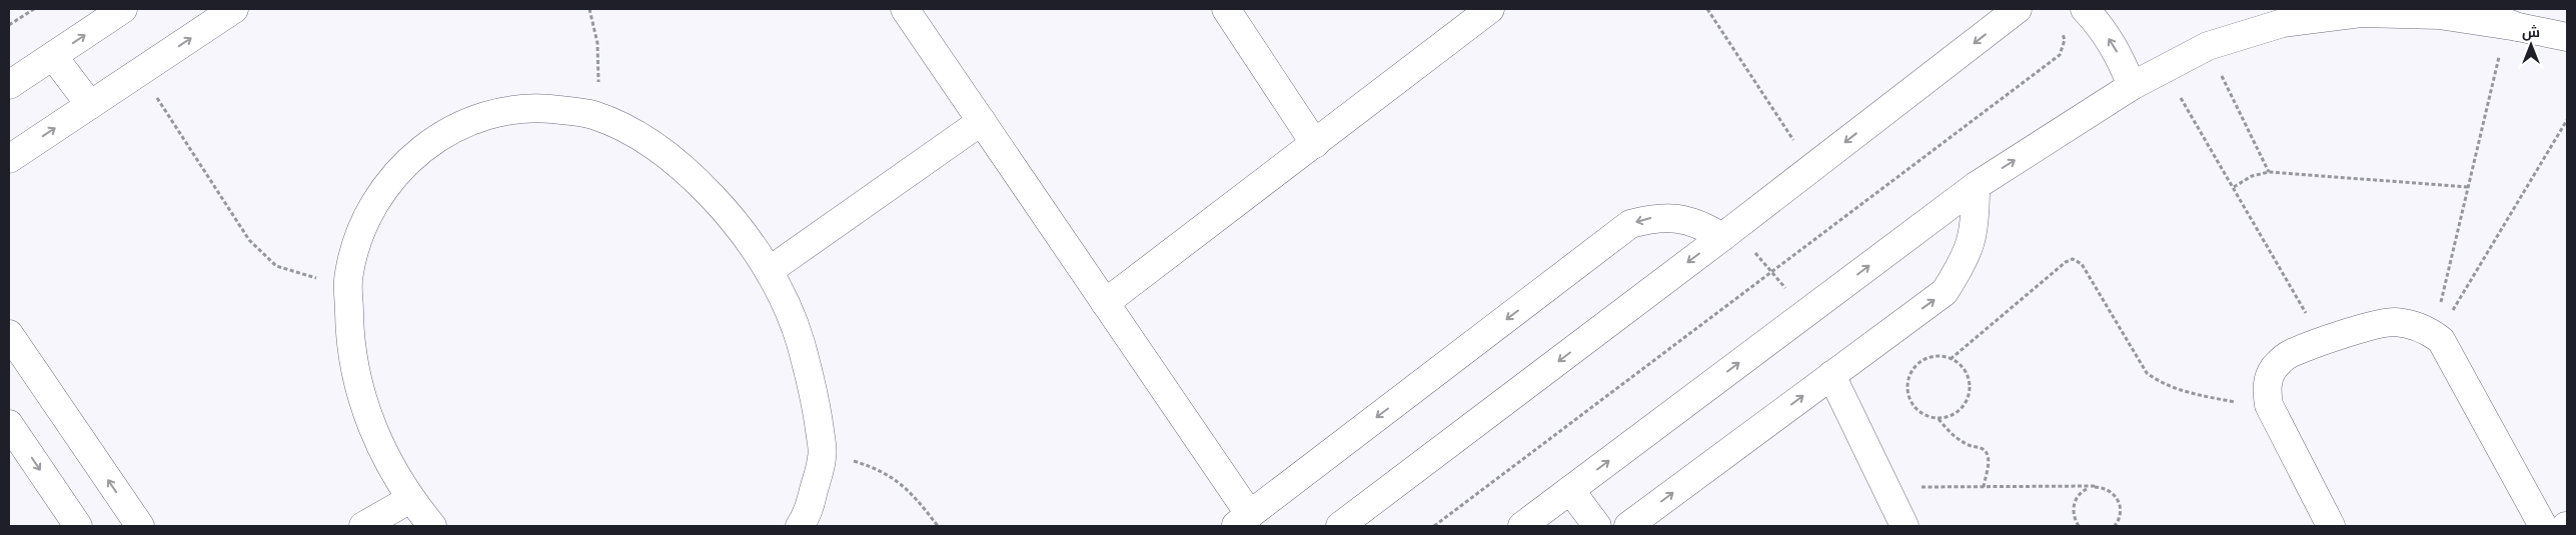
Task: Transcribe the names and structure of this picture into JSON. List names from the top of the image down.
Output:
{
  "north": "top"
}
